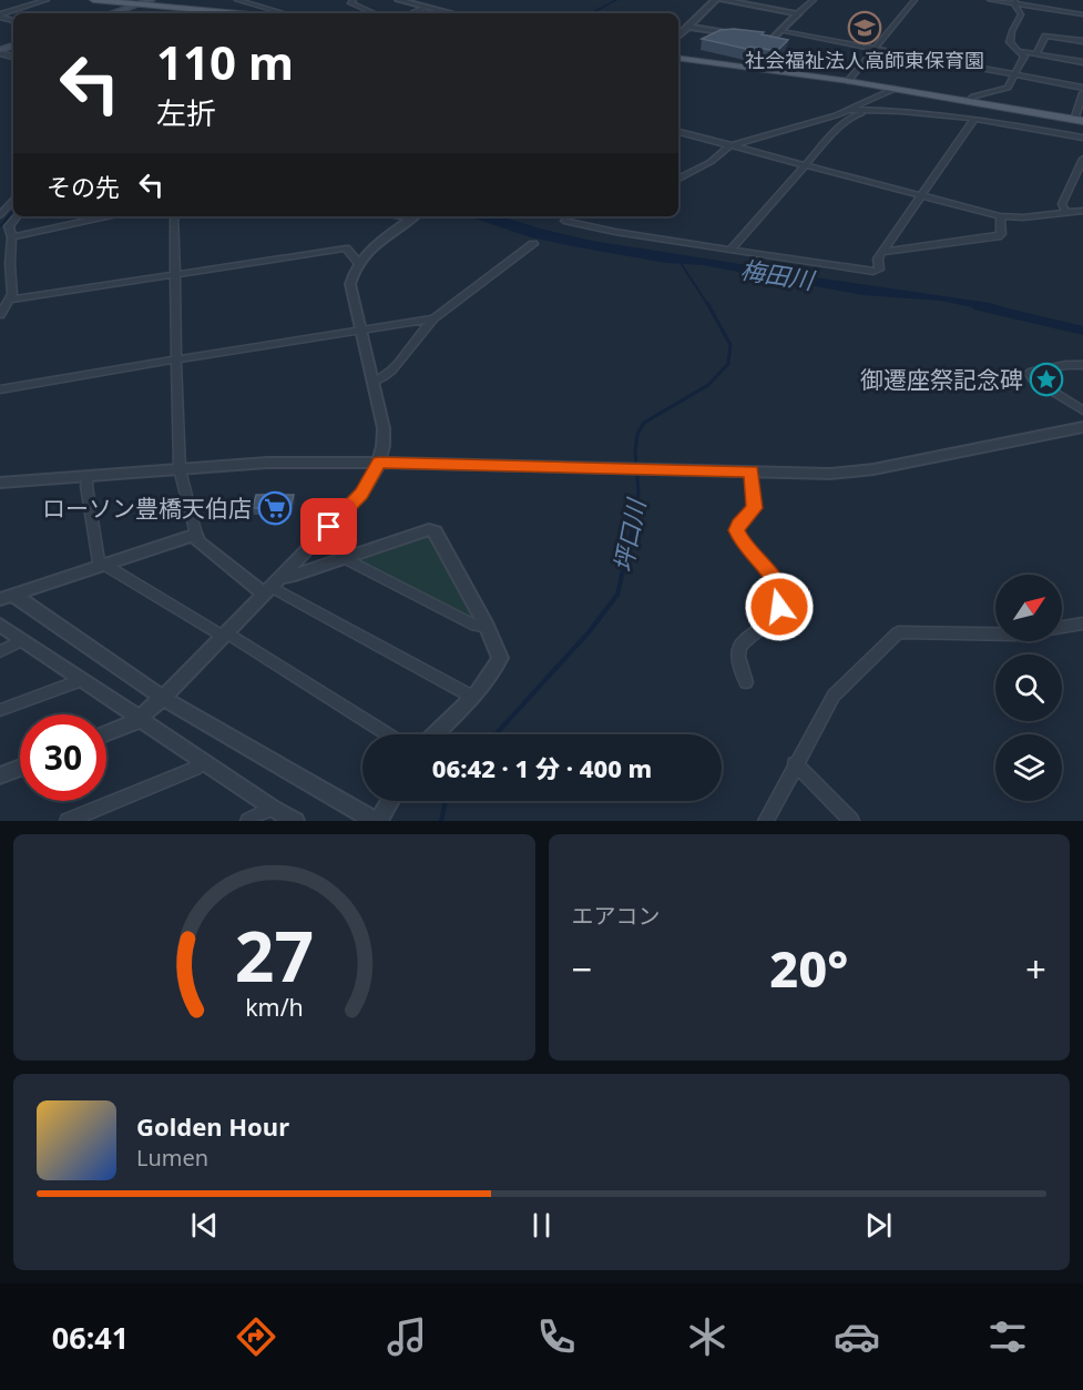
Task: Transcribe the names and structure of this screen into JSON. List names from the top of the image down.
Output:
{
  "water": ["梅田川", "坪口川"],
  "places": {
    "school or university": ["社会福祉法人高師東保育園"],
    "place": ["御遷座祭記念碑"],
    "supermarket": ["ローソン豊橋天伯店"]
  },
  "north": "top right",
  "page": {
    "turn": ["110 m", "左折"],
    "then": "その先",
    "limit": "30",
    "trip": "06:42 · 1 分 · 400 m",
    "tile": "エアコン",
    "heat": ["−", "20°", "+"],
    "song": ["Golden Hour", "Lumen"],
    "tabs": "06:41",
    "gauge": ["27", "km/h"]
  }
}
